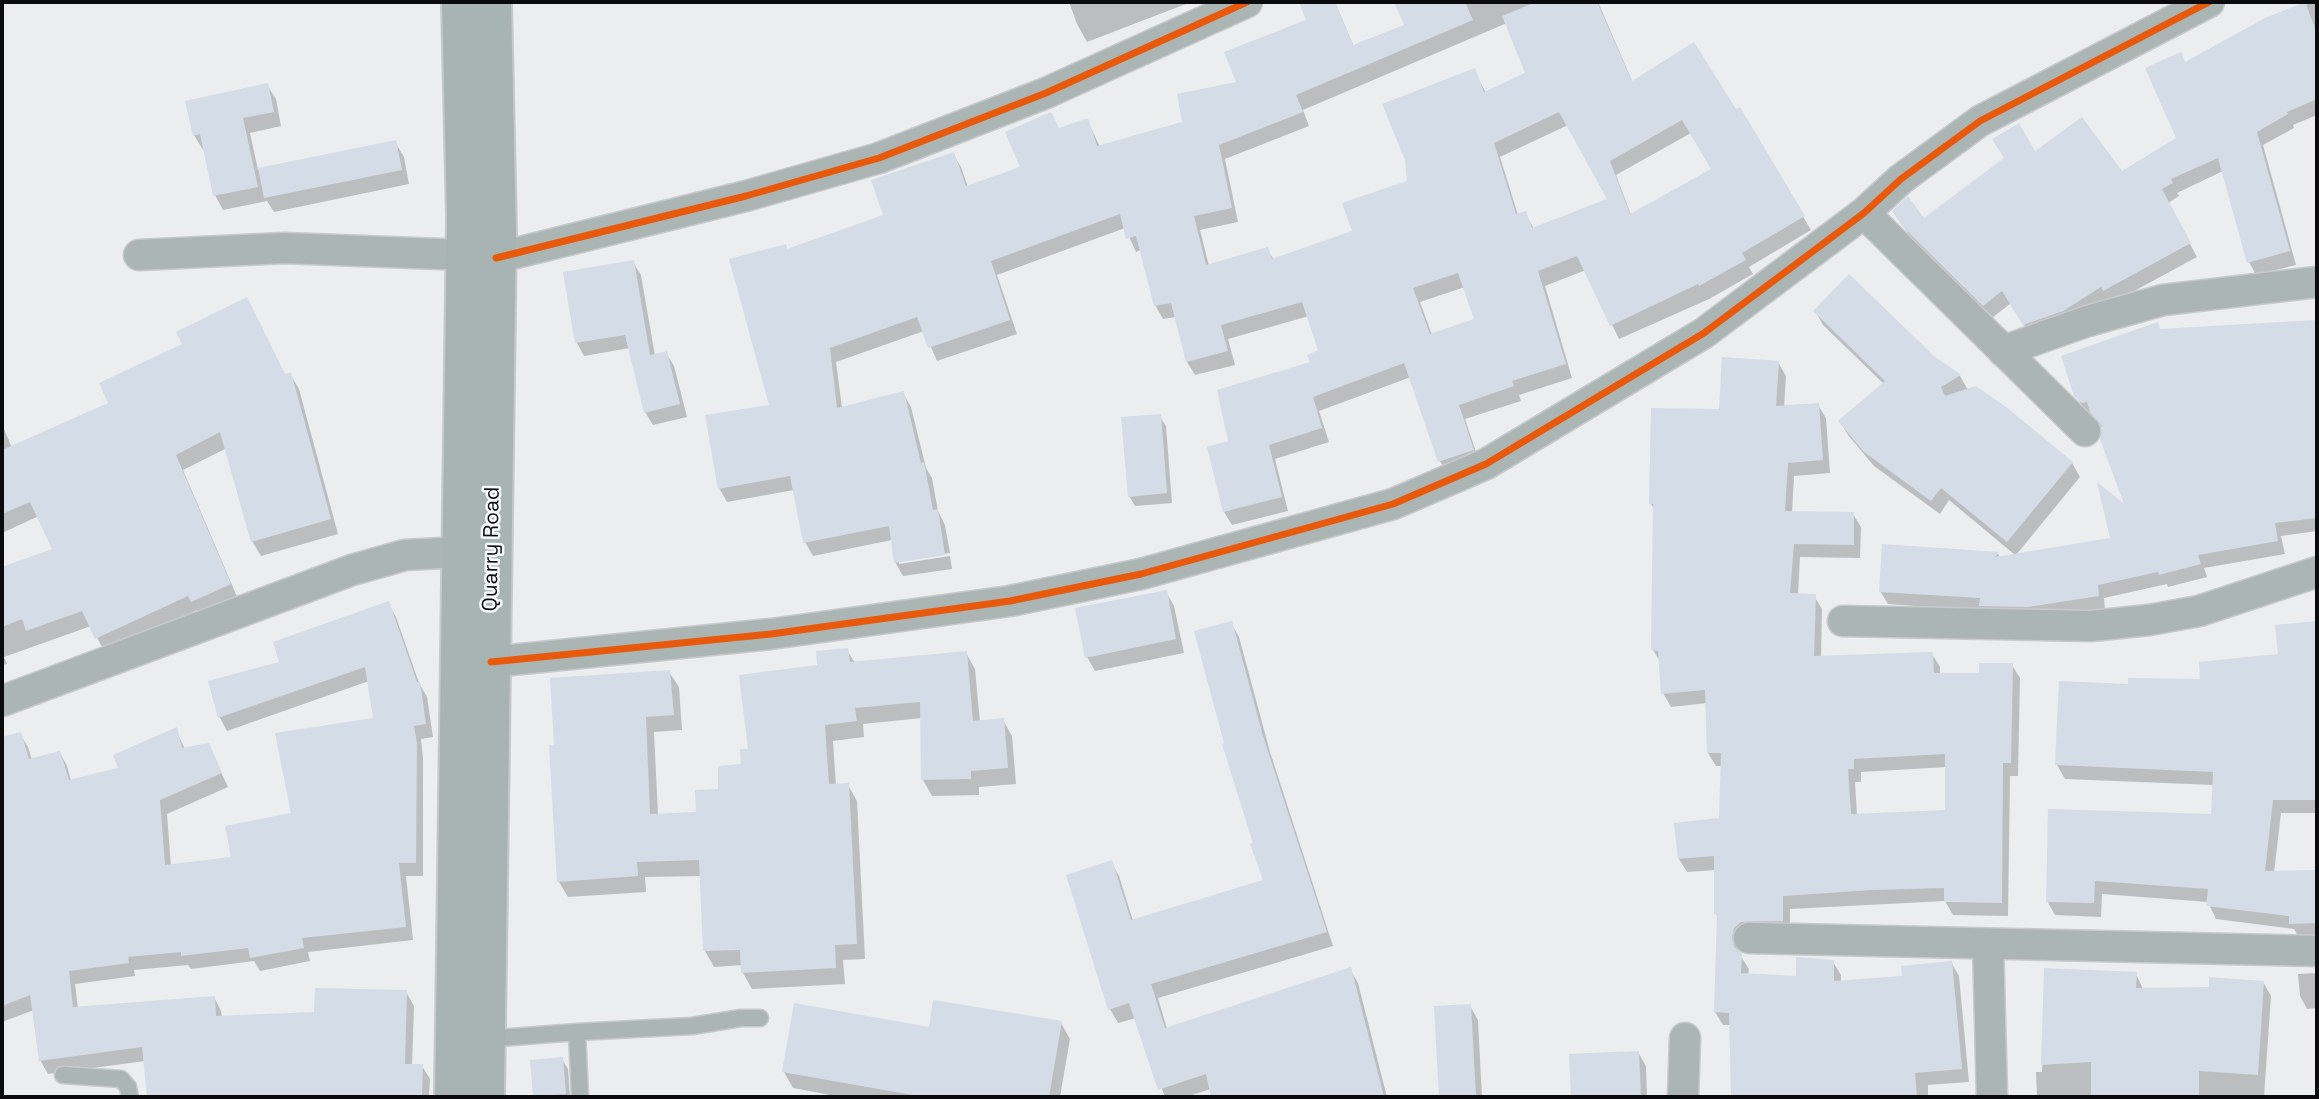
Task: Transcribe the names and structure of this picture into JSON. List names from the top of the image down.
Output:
{
  "streets": {
    "main road": ["Quarry Road"]
  }
}
